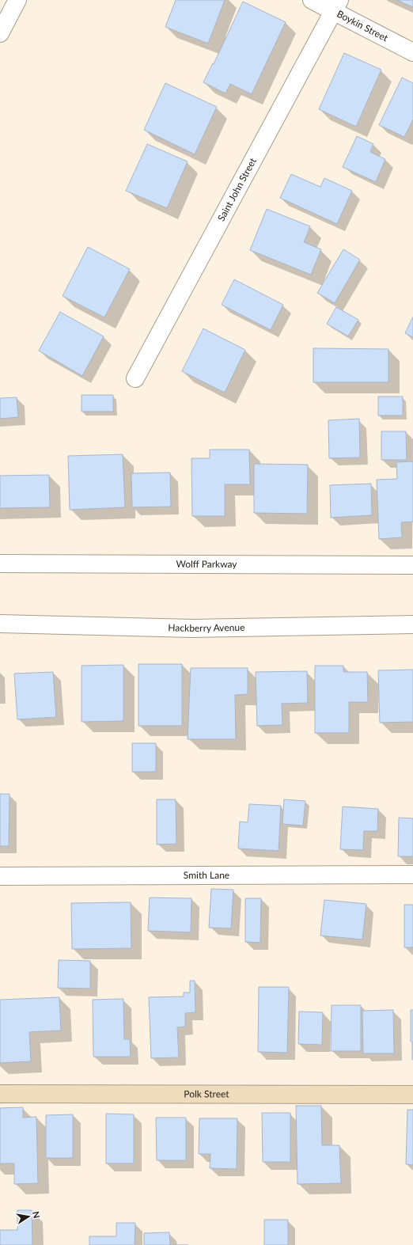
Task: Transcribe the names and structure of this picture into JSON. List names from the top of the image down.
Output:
{
  "streets": {
    "street": [
      "Boykin Street",
      "Saint John Street",
      "Wolff Parkway",
      "Hackberry Avenue",
      "Smith Lane",
      "Polk Street"
    ]
  },
  "crossings": [
    ["Boykin Street", "Saint John Street"]
  ],
  "north": "right"
}
